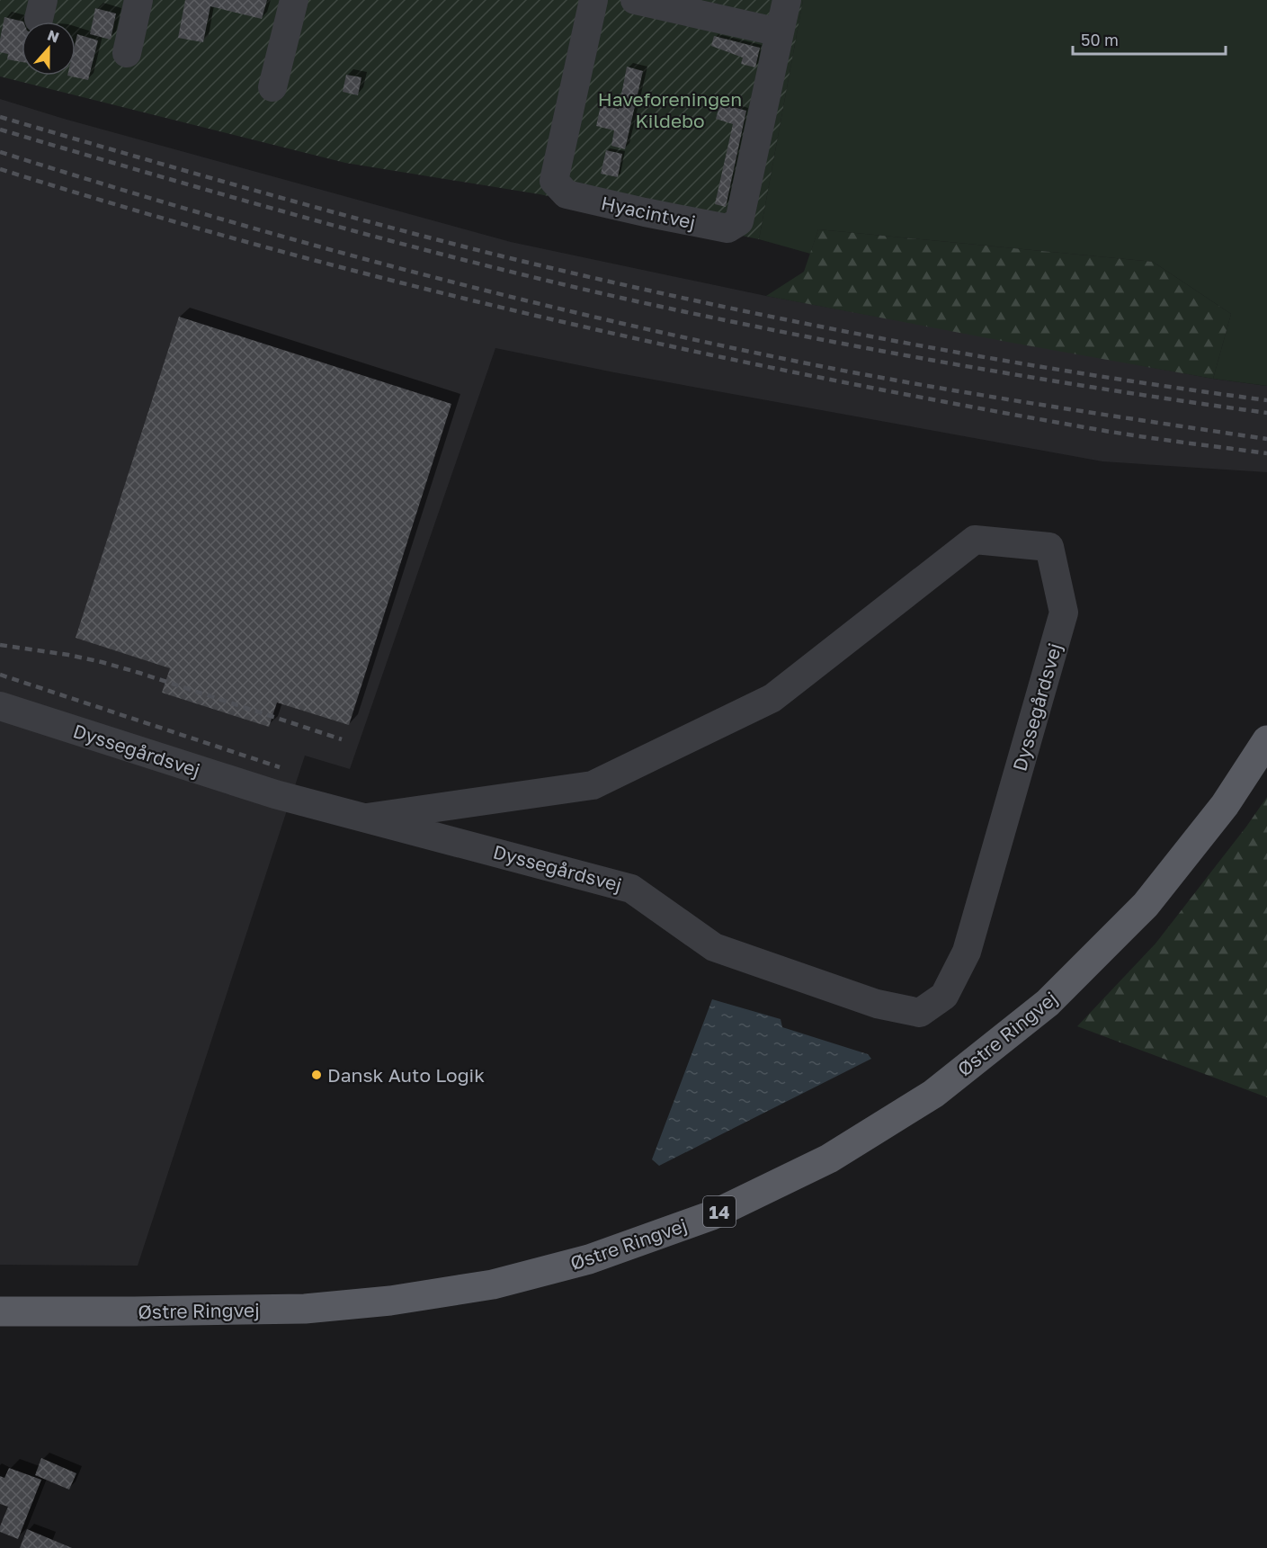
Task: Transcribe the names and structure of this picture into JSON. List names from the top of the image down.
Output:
{
  "streets": {
    "main road": ["Østre Ringvej", "14"],
    "lane": ["Hyacintvej", "Dyssegårdsvej"]
  },
  "parks": ["Haveforeningen Kildebo"],
  "places": ["Dansk Auto Logik"],
  "scale_bar": "50 m",
  "north": "top"
}
